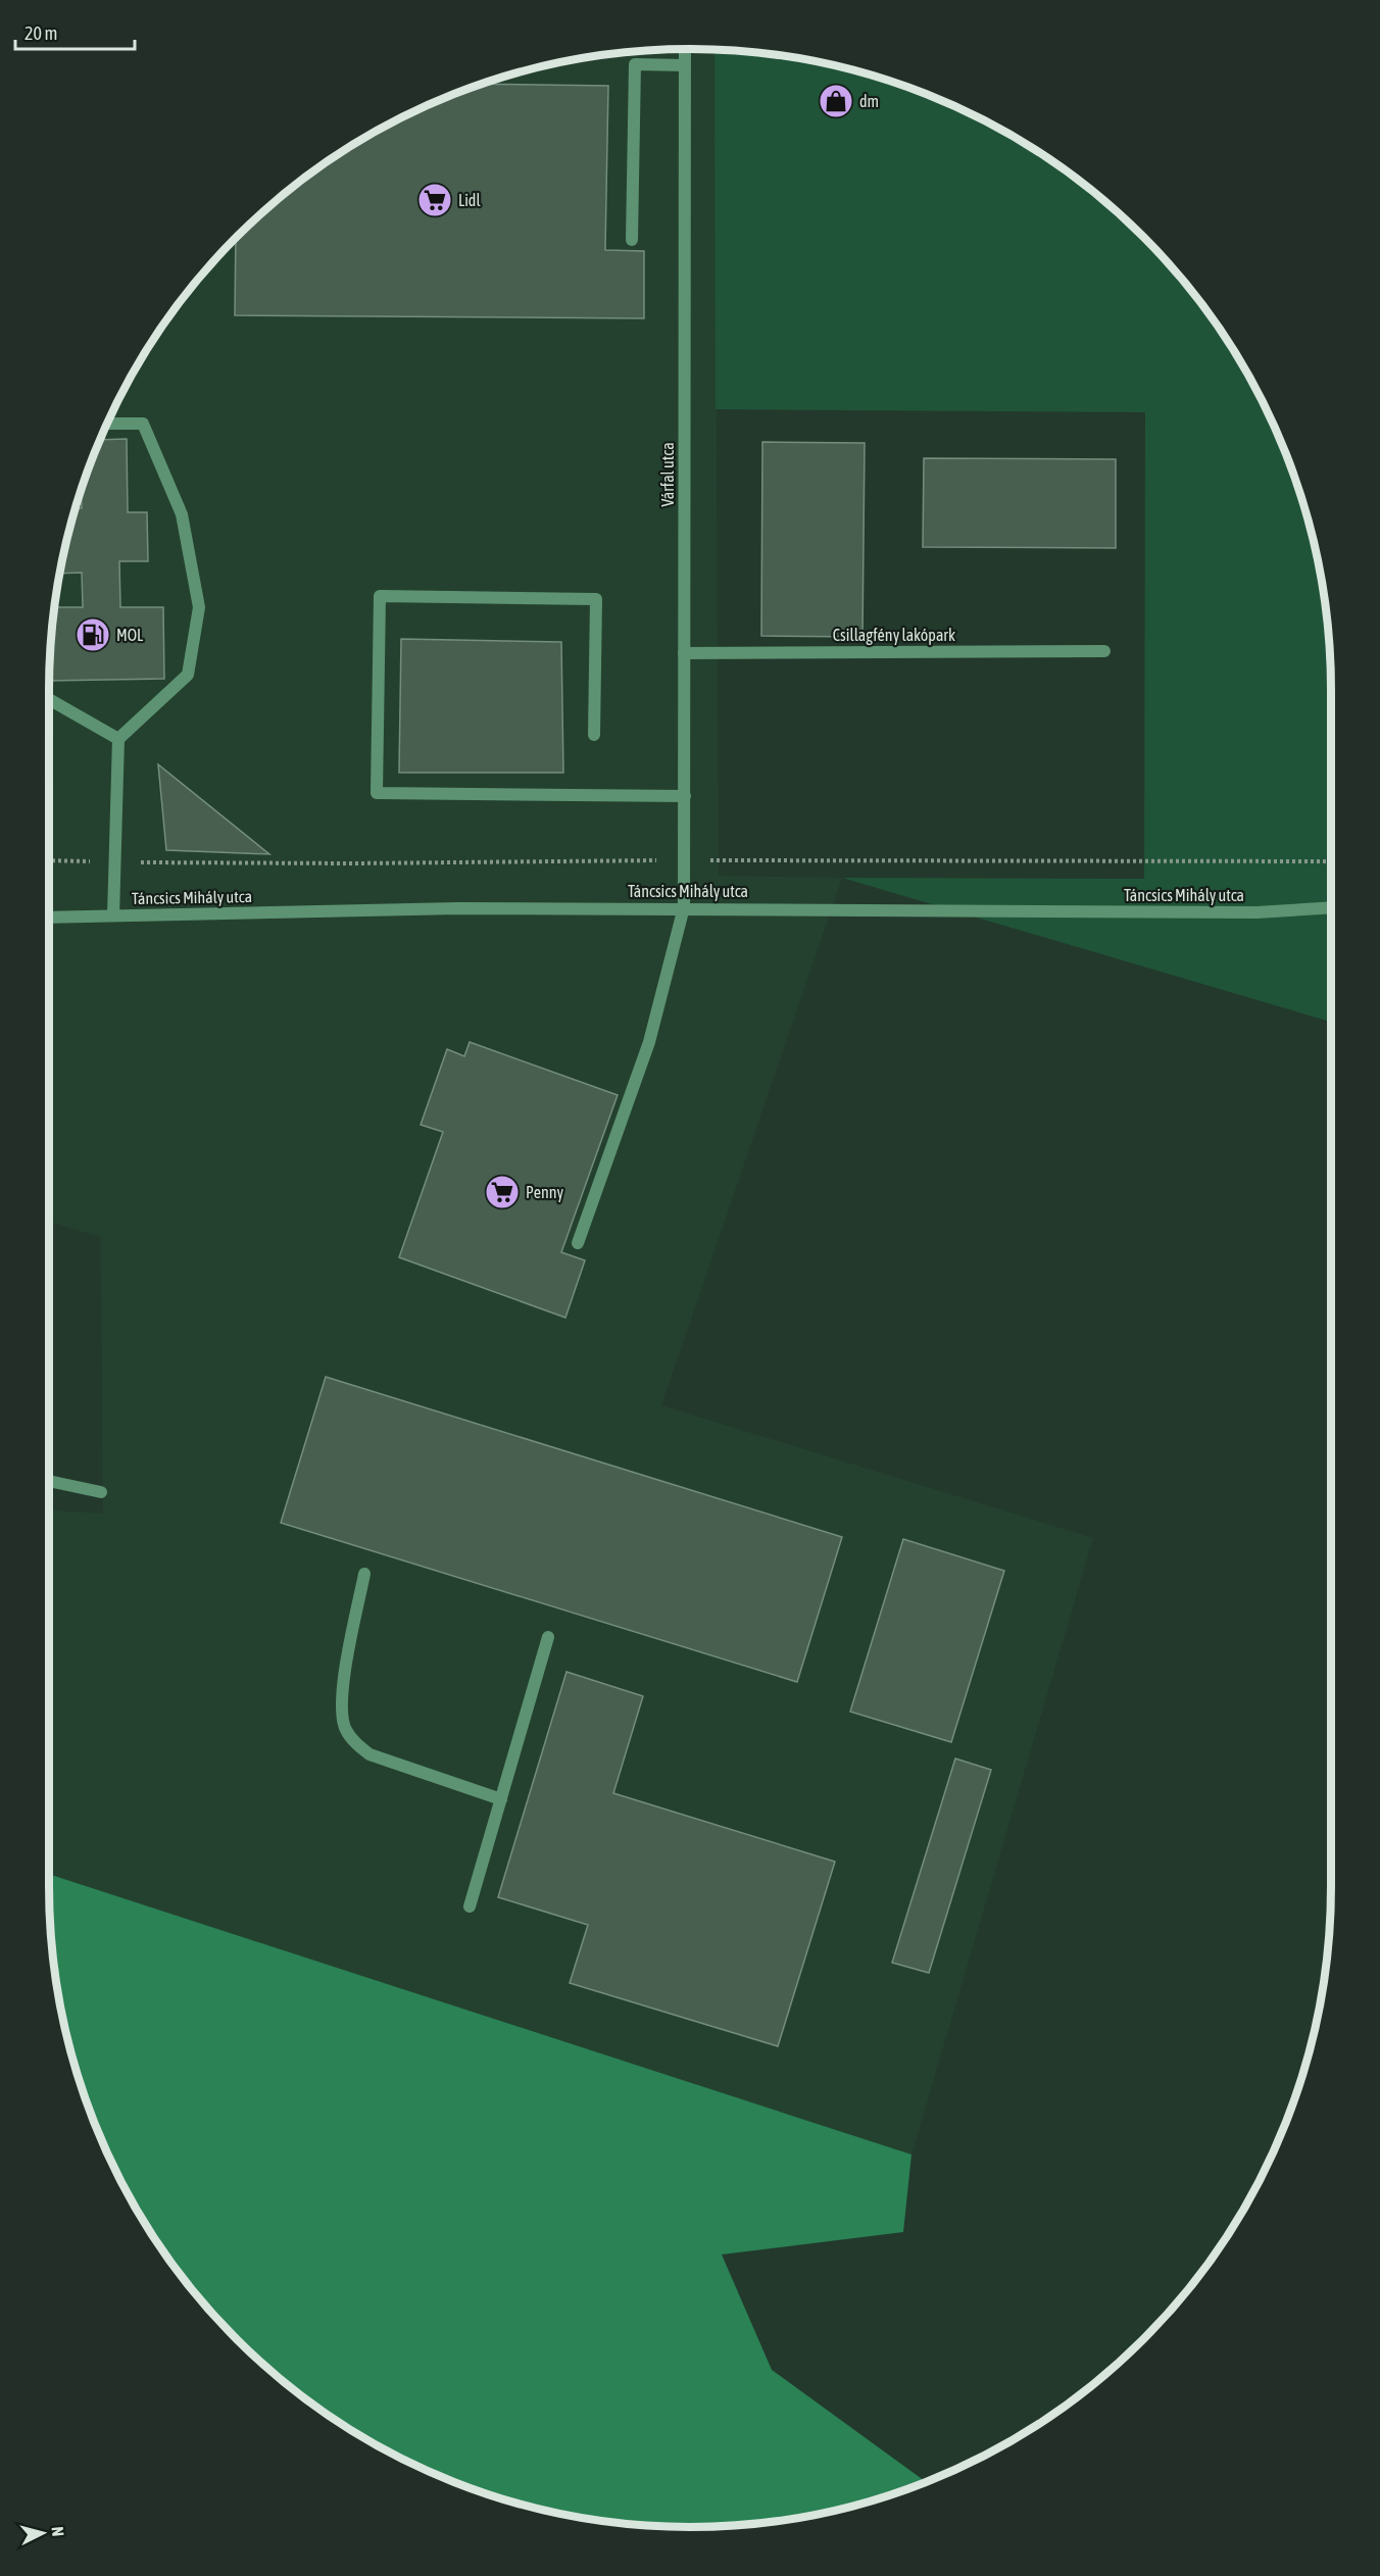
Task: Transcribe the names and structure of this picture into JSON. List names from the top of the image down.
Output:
{
  "streets": {
    "street": ["Várfal utca", "Csillagfény lakópark", "Táncsics Mihály utca"]
  },
  "crossings": [
    ["Várfal utca", "Csillagfény lakópark"],
    ["Várfal utca", "Táncsics Mihály utca"]
  ],
  "places": {
    "shop": ["dm"],
    "supermarket": ["Lidl", "Penny"],
    "fuel station": ["MOL"]
  },
  "scale_bar": "20 m",
  "north": "right"
}
